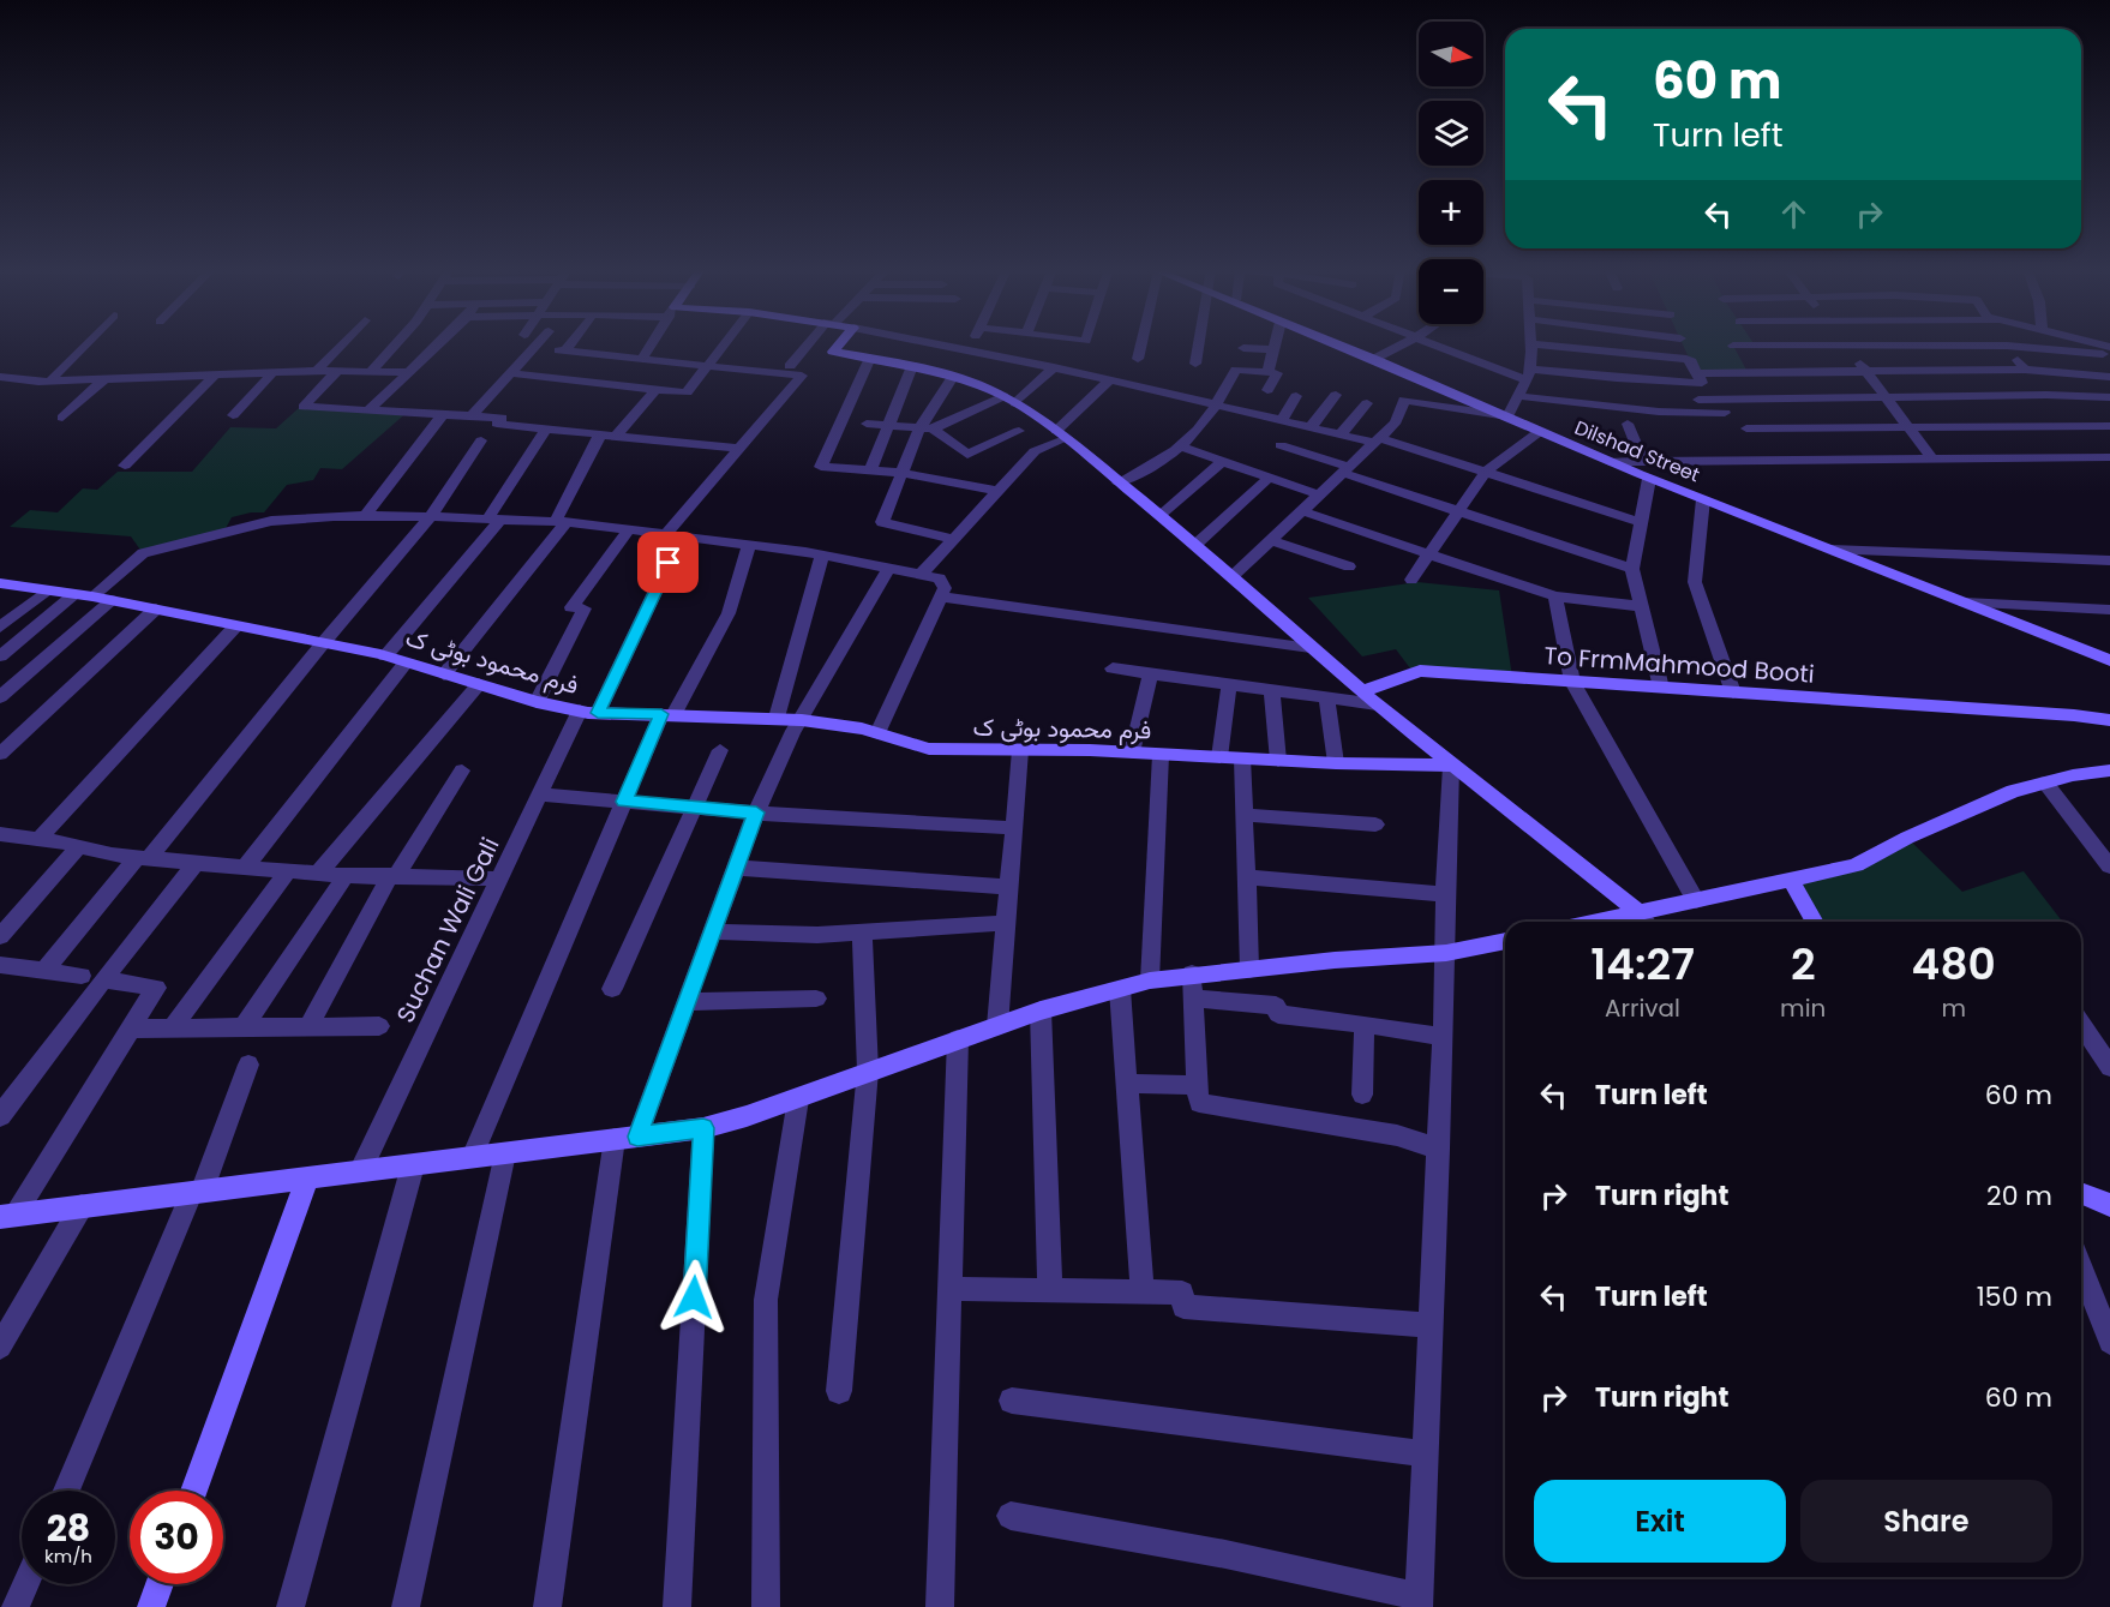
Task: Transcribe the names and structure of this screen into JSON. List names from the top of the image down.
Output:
{
  "streets": {
    "street": [
      "Dilshad Street",
      "فرم محمود بوٹی ک",
      "To FrmMahmood Booti",
      "Suchan Wali Gali"
    ]
  },
  "crossings": [
    ["فرم محمود بوٹی ک", "Suchan Wali Gali"]
  ],
  "north": "right",
  "page": {
    "map_buttons": ["+", "−"],
    "turn": ["60 m", "Turn left"],
    "eta": [
      "14:27",
      "Arrival",
      "2",
      "min",
      "480",
      "m"
    ],
    "list": [
      {
        "name": "Turn left",
        "value": "60 m"
      },
      {
        "name": "Turn right",
        "value": "20 m"
      },
      {
        "name": "Turn left",
        "value": "150 m"
      },
      {
        "name": "Turn right",
        "value": "60 m"
      }
    ],
    "buttons": ["Exit", "Share"],
    "speed": "28 km/h",
    "limit": "30"
  }
}
